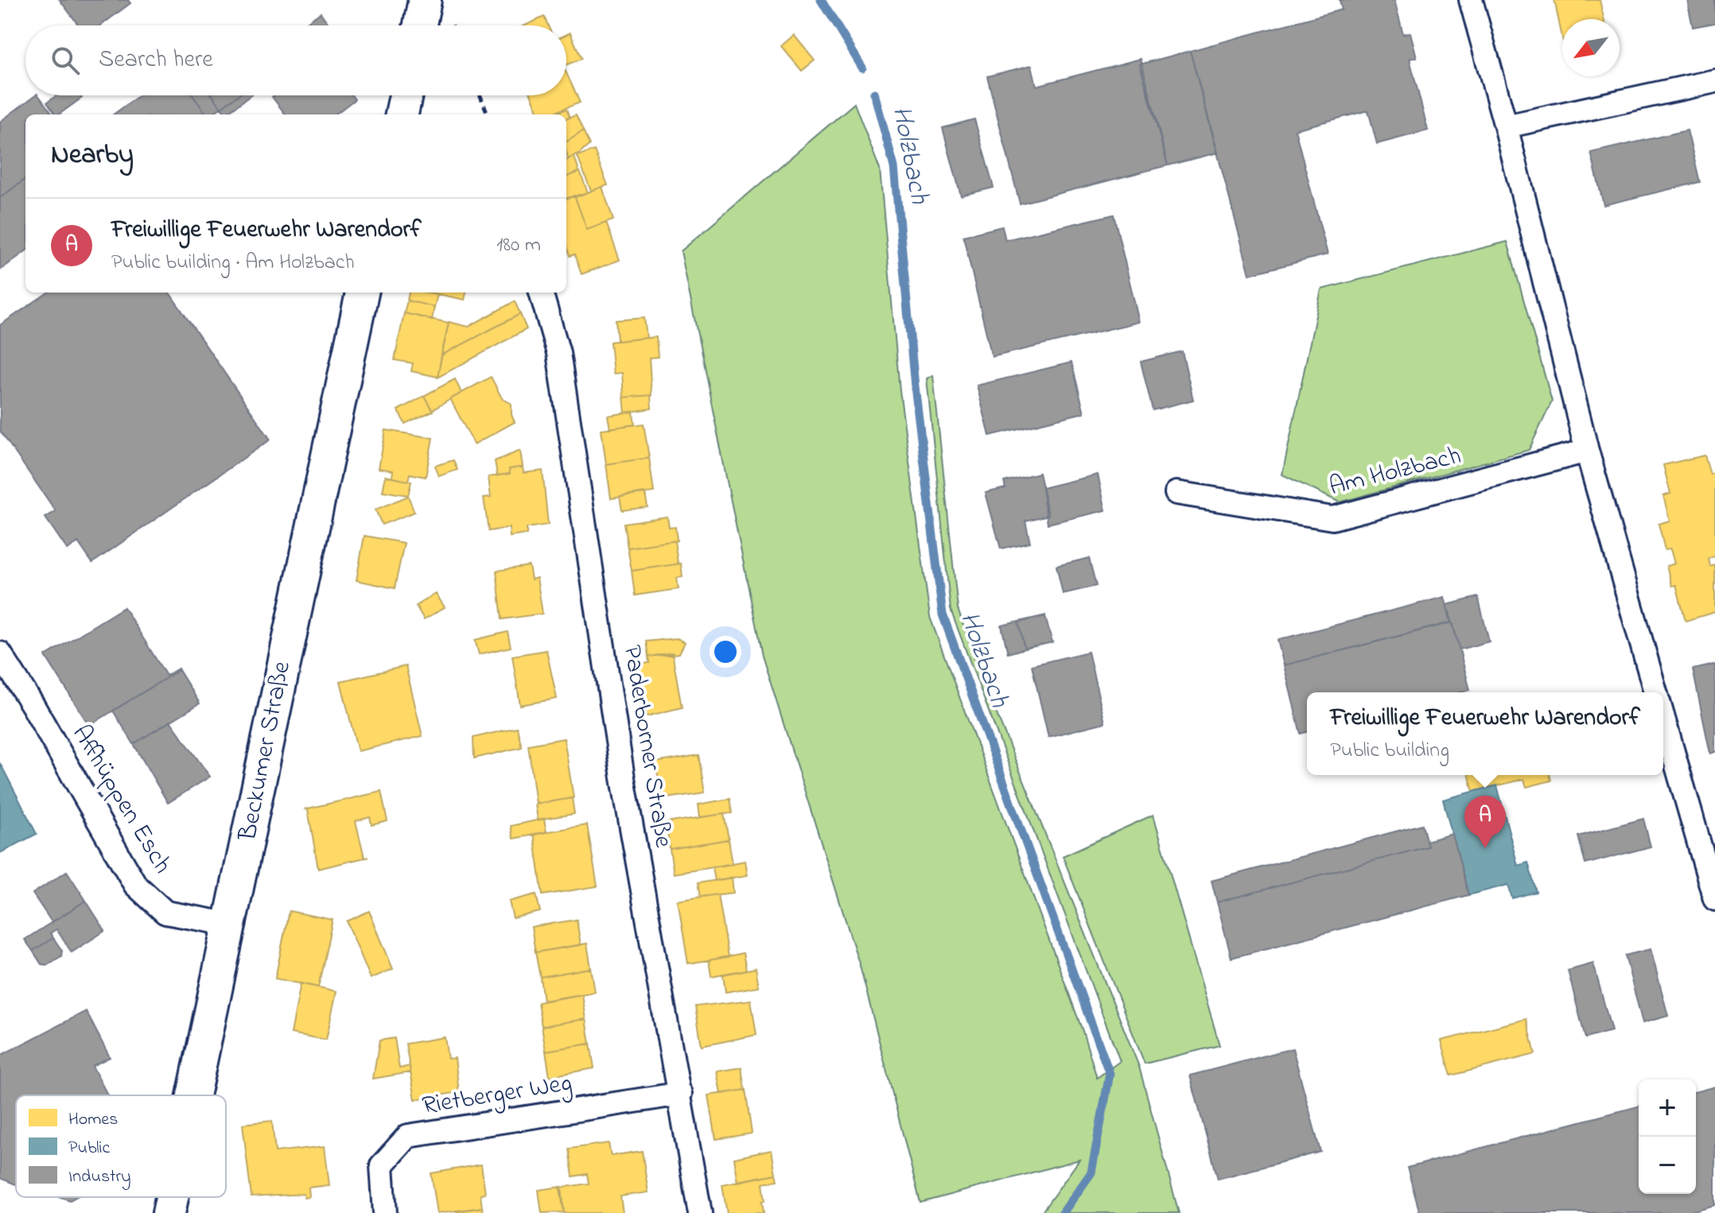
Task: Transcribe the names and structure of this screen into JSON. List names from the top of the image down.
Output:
{
  "streets": {
    "street": [
      "Am Holzbach",
      "Paderborner Straße",
      "Beckumer Straße",
      "Affhüppen Esch",
      "Rietberger Weg"
    ]
  },
  "crossings": [
    ["Paderborner Straße", "Rietberger Weg"],
    ["Beckumer Straße", "Affhüppen Esch"]
  ],
  "water": ["Holzbach"],
  "legend": ["Homes", "Public", "Industry"],
  "north": "bottom left",
  "page": {
    "search": "Search here",
    "heading": "Nearby",
    "list": [
      {
        "mark": "A",
        "name": "Freiwillige Feuerwehr Warendorf",
        "note": "Public building · Am Holzbach",
        "value": "180 m"
      }
    ],
    "popup": ["Freiwillige Feuerwehr Warendorf", "Public building"],
    "pins": "A",
    "map_buttons": ["+", "−"]
  }
}
